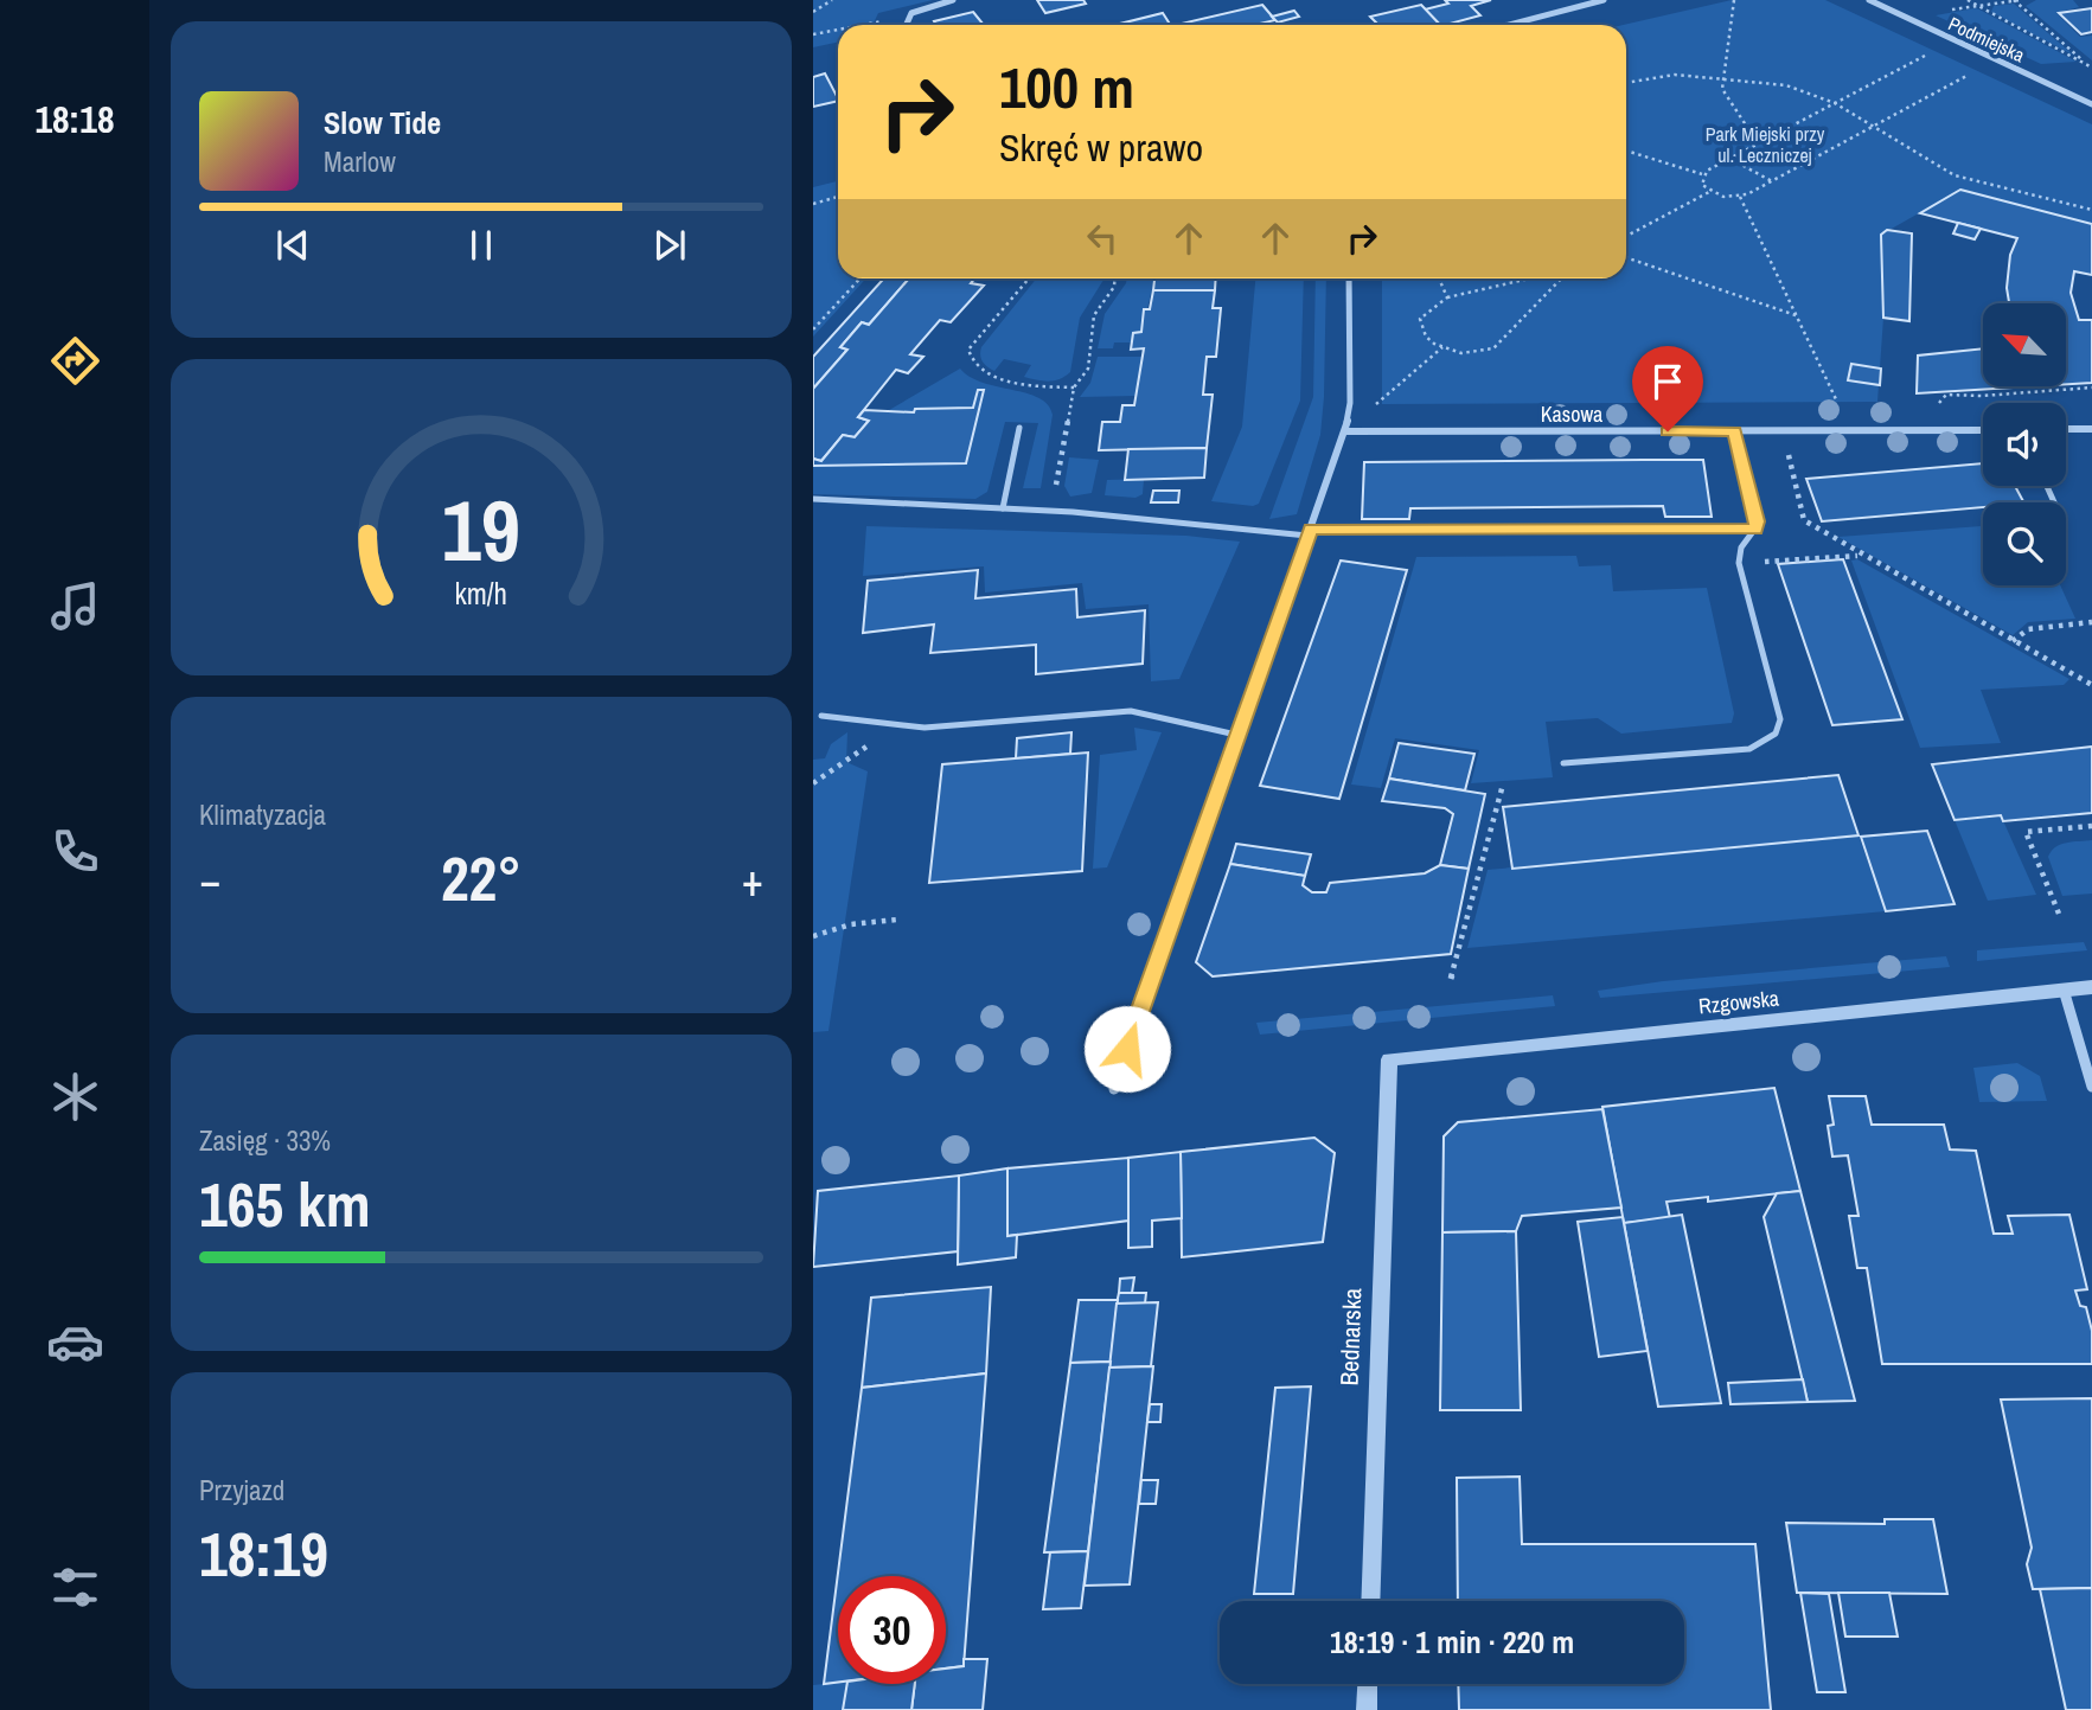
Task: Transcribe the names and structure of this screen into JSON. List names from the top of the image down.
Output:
{
  "streets": {
    "street": [
      "Podmiejska",
      "Kasowa",
      "Rzgowska",
      "Bednarska"
    ]
  },
  "crossings": [
    ["Rzgowska", "Bednarska"]
  ],
  "parks": ["Park Miejski przy ul. Leczniczej"],
  "north": "top left",
  "page": {
    "tabs": "18:18",
    "turn": ["100 m", "Skręć w prawo"],
    "song": ["Slow Tide", "Marlow"],
    "tile": [
      "Klimatyzacja",
      ["Zasięg · 33%", "165 km"],
      ["Przyjazd", "18:19"]
    ],
    "heat": ["−", "22°", "+"],
    "limit": "30",
    "trip": "18:19 · 1 min · 220 m",
    "gauge": ["19", "km/h"]
  }
}
